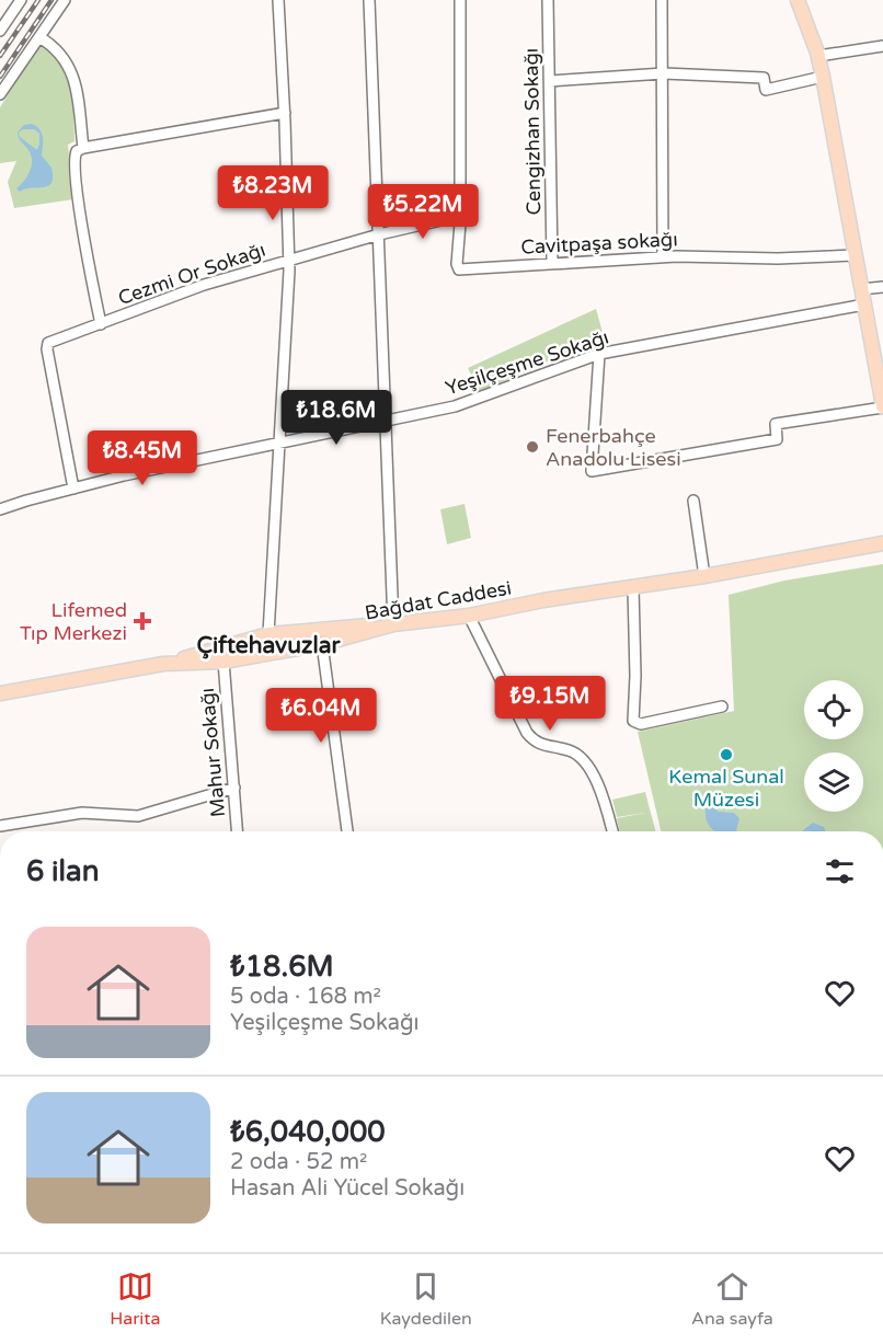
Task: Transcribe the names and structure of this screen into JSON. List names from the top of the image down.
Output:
{
  "streets": {
    "main road": ["Bağdat Caddesi"],
    "street": [
      "Cengizhan Sokağı",
      "Cavitpaşa sokağı",
      "Cezmi Or Sokağı",
      "Yeşilçeşme Sokağı",
      "Mahur Sokağı"
    ]
  },
  "crossings": [
    ["Cengizhan Sokağı", "Cavitpaşa sokağı"],
    ["Cavitpaşa sokağı", "Cezmi Or Sokağı"],
    ["Cezmi Or Sokağı", "Yeşilçeşme Sokağı"],
    ["Bağdat Caddesi", "Mahur Sokağı"]
  ],
  "districts": ["Çiftehavuzlar"],
  "places": {
    "other": ["Fenerbahçe Anadolu Lisesi", "Kemal Sunal Müzesi"],
    "health": ["Lifemed Tıp Merkezi"]
  },
  "page": {
    "price": [
      "₺8.23M",
      "₺5.22M",
      "₺18.6M",
      "₺8.45M",
      "₺9.15M",
      "₺6.04M"
    ],
    "heading": "6 ilan",
    "list": [
      {
        "name": "₺18.6M",
        "note": "5 oda · 168 m² · Yeşilçeşme Sokağı"
      },
      {
        "name": "₺6,040,000",
        "note": "2 oda · 52 m² · Hasan Ali Yücel Sokağı"
      }
    ],
    "tabs": ["Harita", "Kaydedilen", "Ana sayfa"]
  }
}
